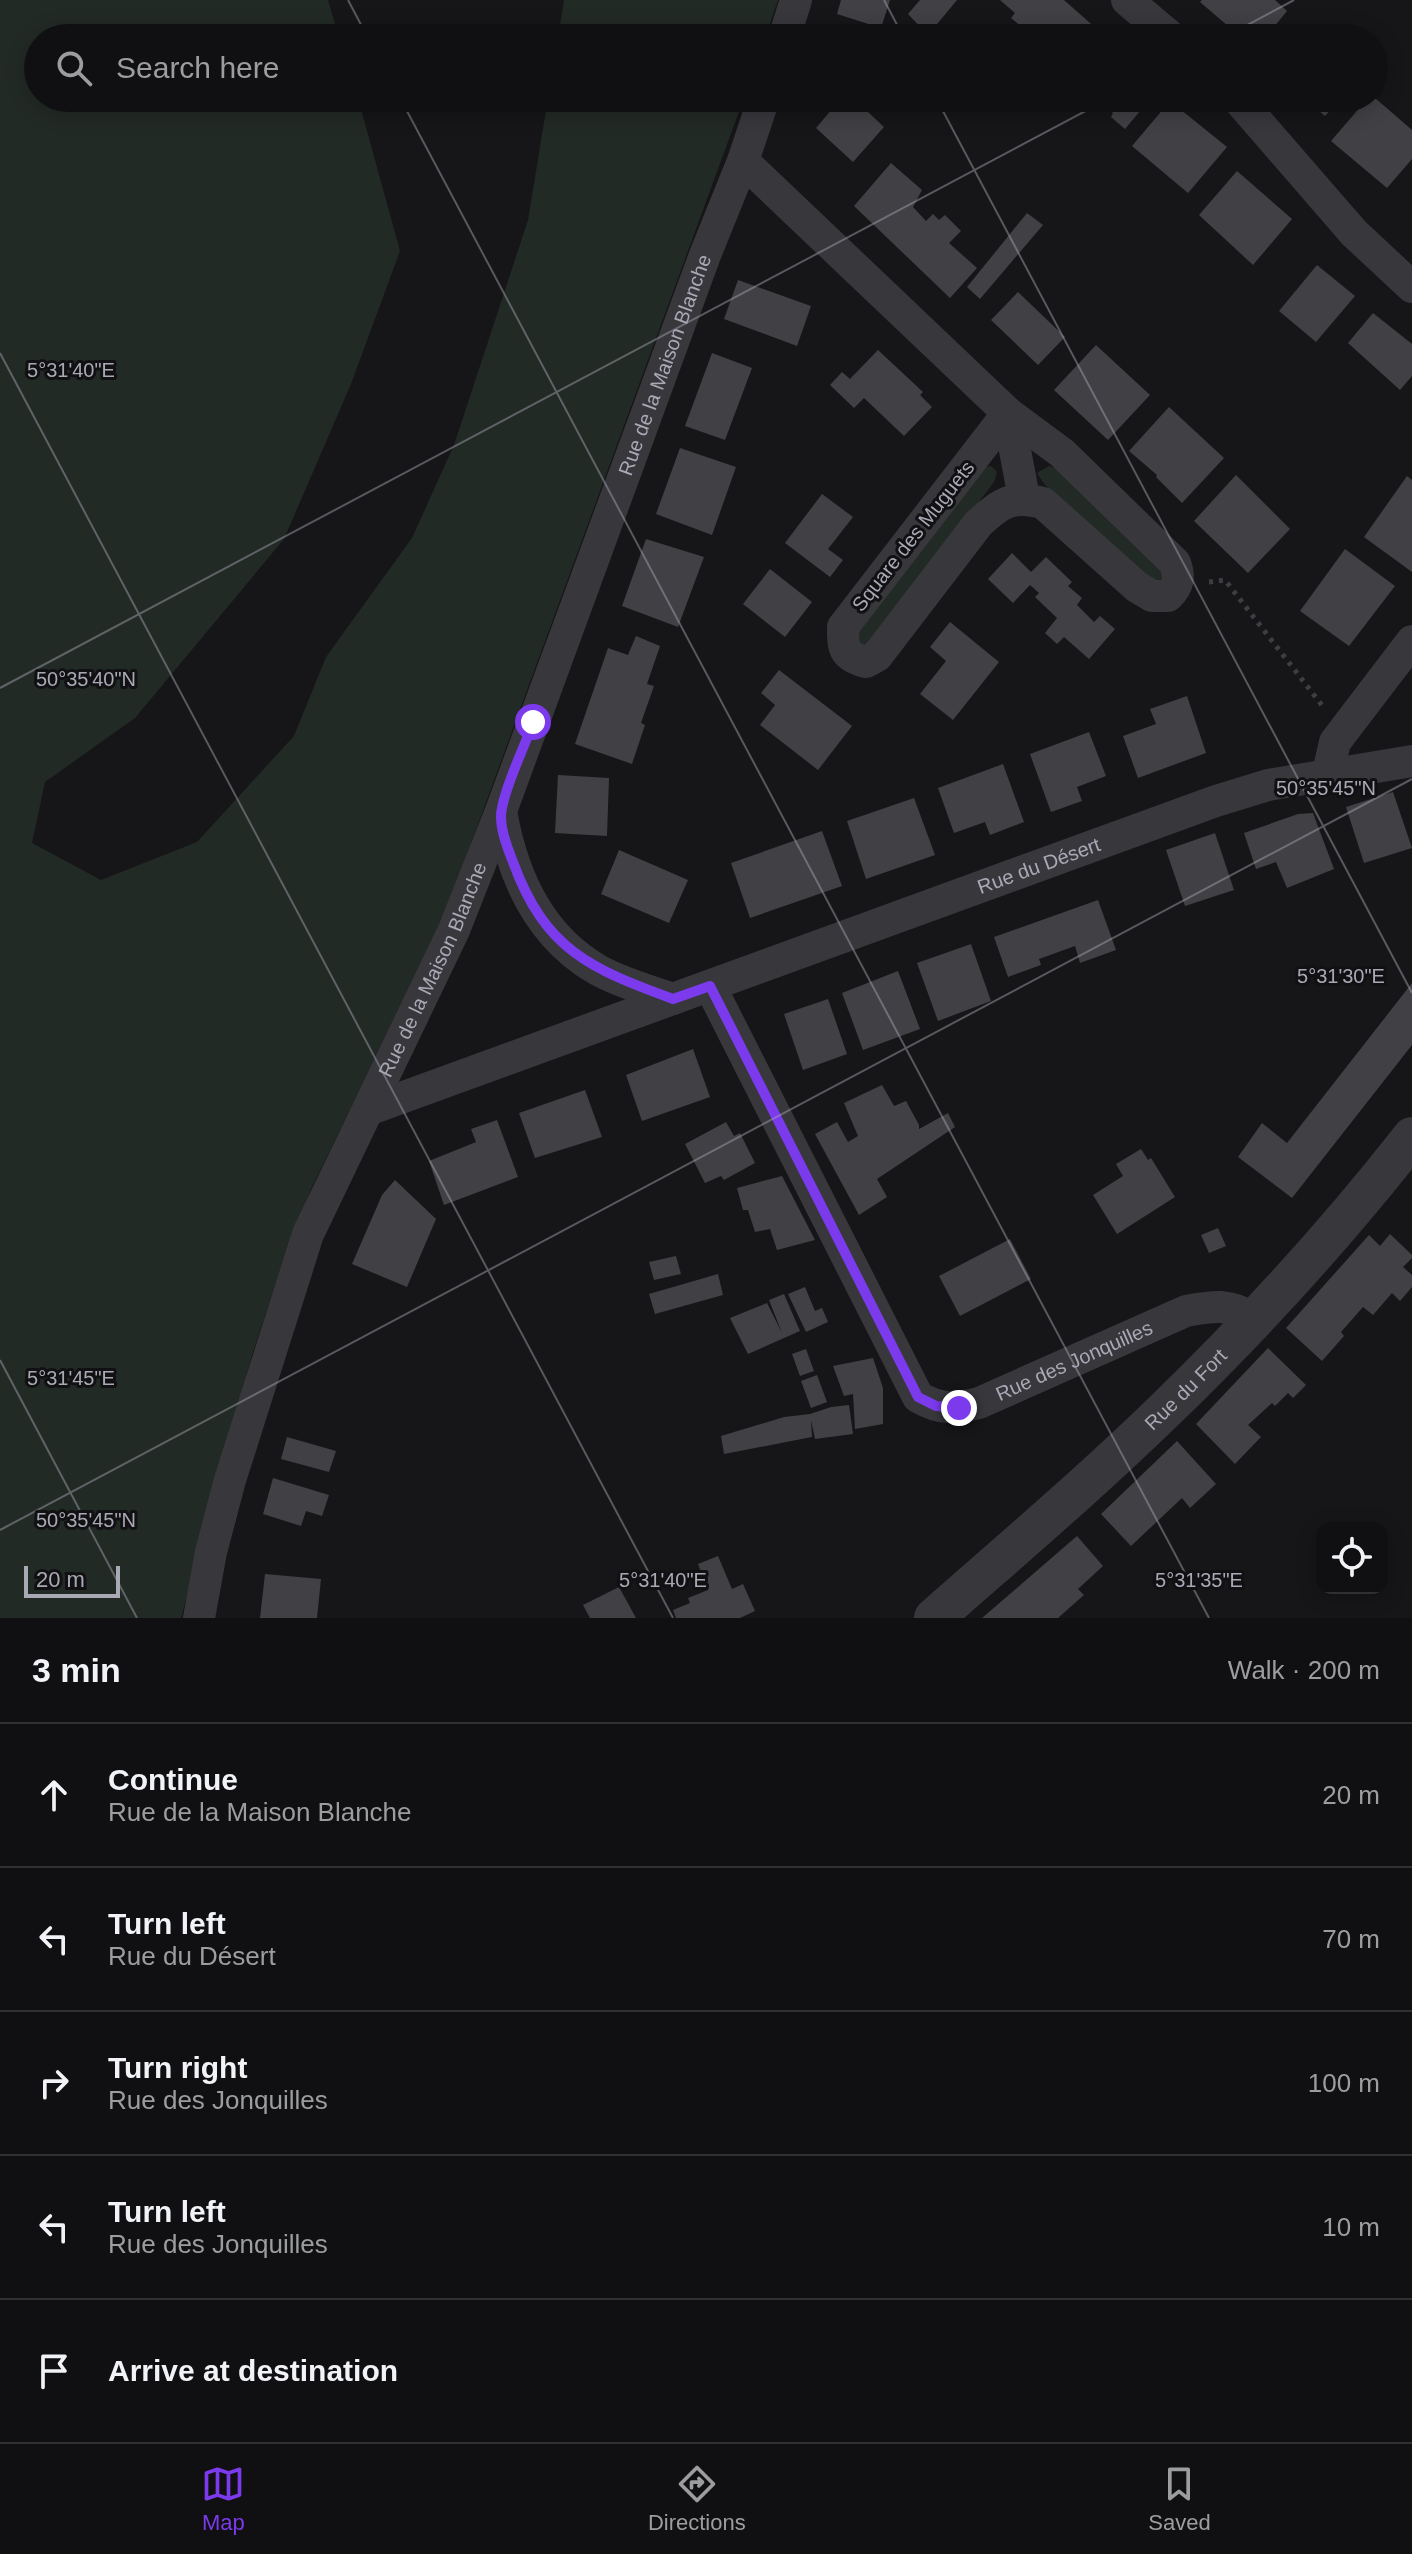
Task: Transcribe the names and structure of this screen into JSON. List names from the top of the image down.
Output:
{
  "streets": {
    "street": [
      "Rue de la Maison Blanche",
      "Square des Muguets",
      "Rue du Désert",
      "Rue des Jonquilles",
      "Rue du Fort"
    ]
  },
  "crossings": [
    ["Rue de la Maison Blanche", "Rue du Désert"],
    ["Rue du Désert", "Rue des Jonquilles"],
    ["Rue des Jonquilles", "Rue du Fort"]
  ],
  "scale_bar": "20 m",
  "page": {
    "search": "Search here",
    "scale": "20 m",
    "heading": ["3 min", "Walk · 200 m"],
    "list": [
      ["Continue", "Rue de la Maison Blanche", "20 m"],
      ["Turn left", "Rue du Désert", "70 m"],
      ["Turn right", "Rue des Jonquilles", "100 m"],
      ["Turn left", "Rue des Jonquilles", "10 m"],
      "Arrive at destination"
    ],
    "nav": ["Map", "Directions", "Saved"]
  },
  "coordinates": [
    "5°31'40\"E",
    "50°35'40\"N",
    "50°35'45\"N",
    "5°31'30\"E",
    "5°31'45\"E",
    "5°31'35\"E"
  ]
}
